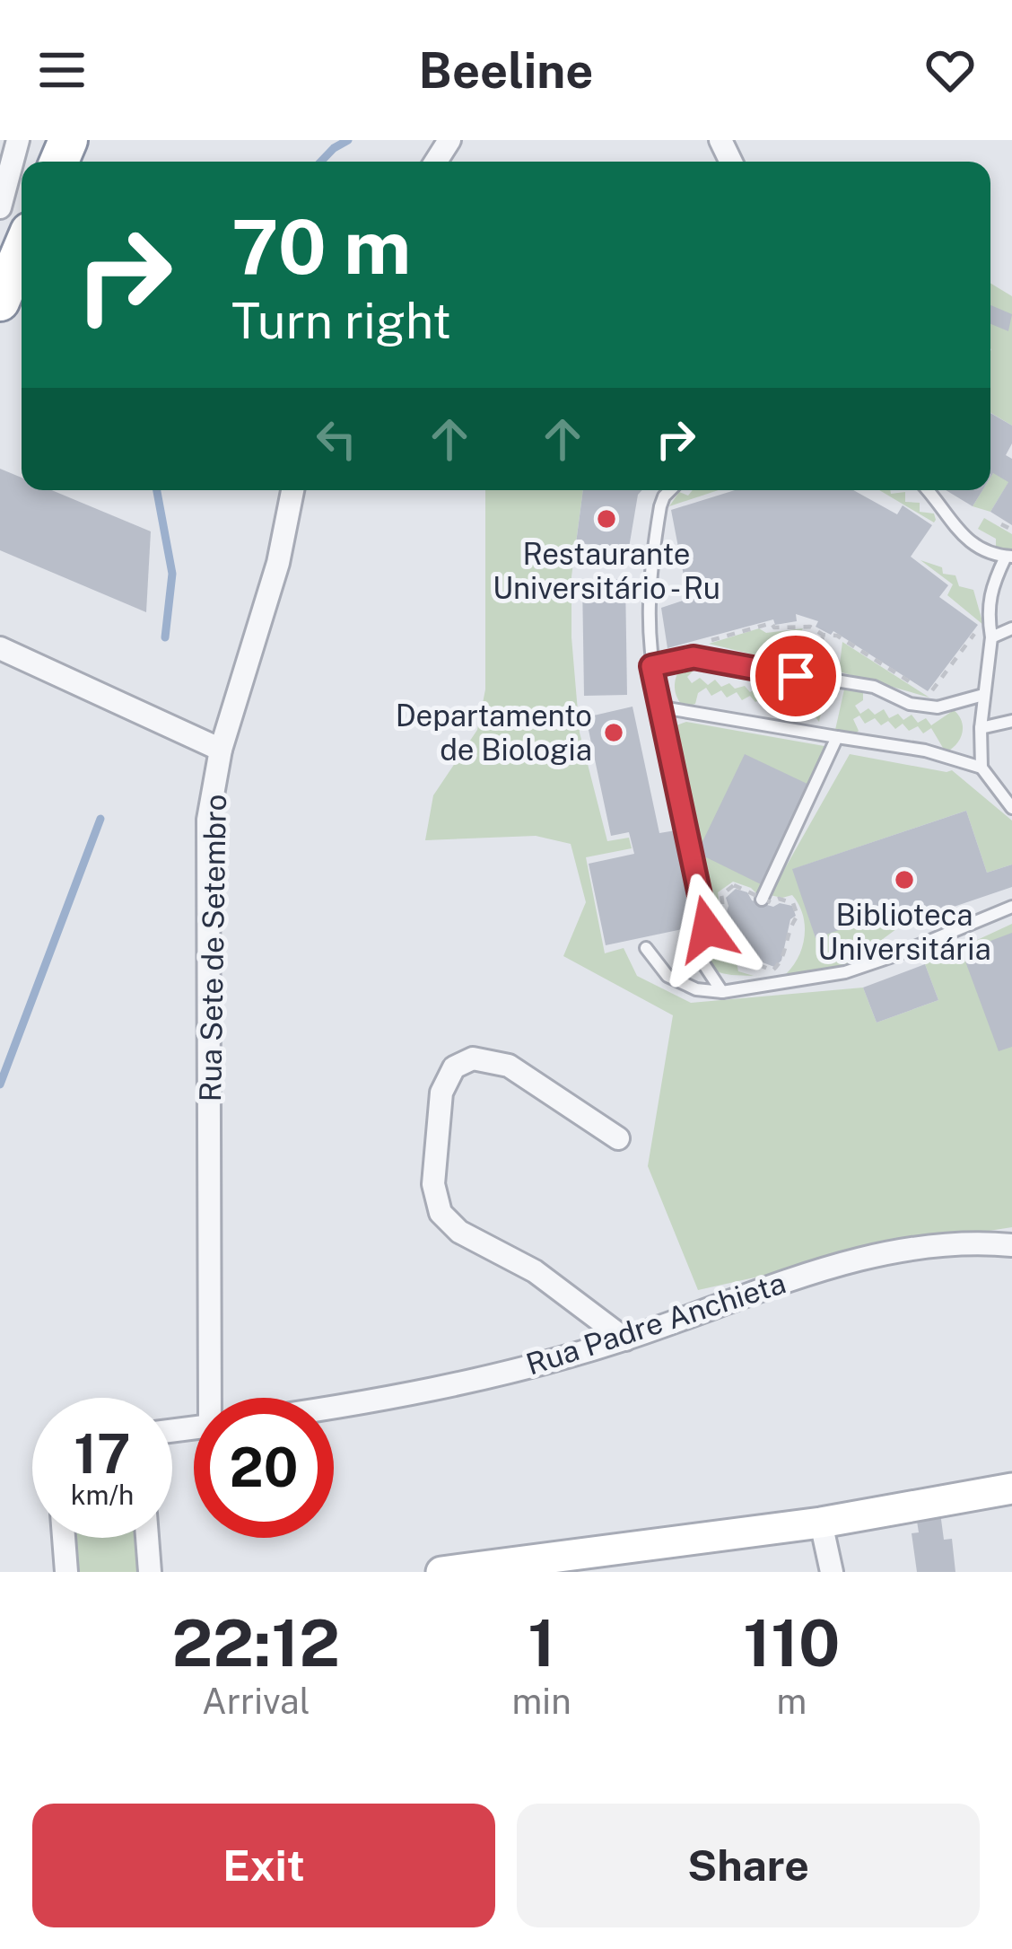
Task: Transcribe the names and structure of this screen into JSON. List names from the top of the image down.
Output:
{
  "streets": {
    "street": ["Rua Sete de Setembro", "Rua Padre Anchieta"]
  },
  "places": ["Restaurante Universitário - Ru", "Departamento de Biologia", "Biblioteca Universitária"],
  "page": {
    "header": "Beeline",
    "turn": ["70 m", "Turn right"],
    "speed": "17 km/h",
    "limit": "20",
    "eta": [
      "22:12",
      "Arrival",
      "1",
      "min",
      "110",
      "m"
    ],
    "buttons": ["Exit", "Share"]
  }
}
